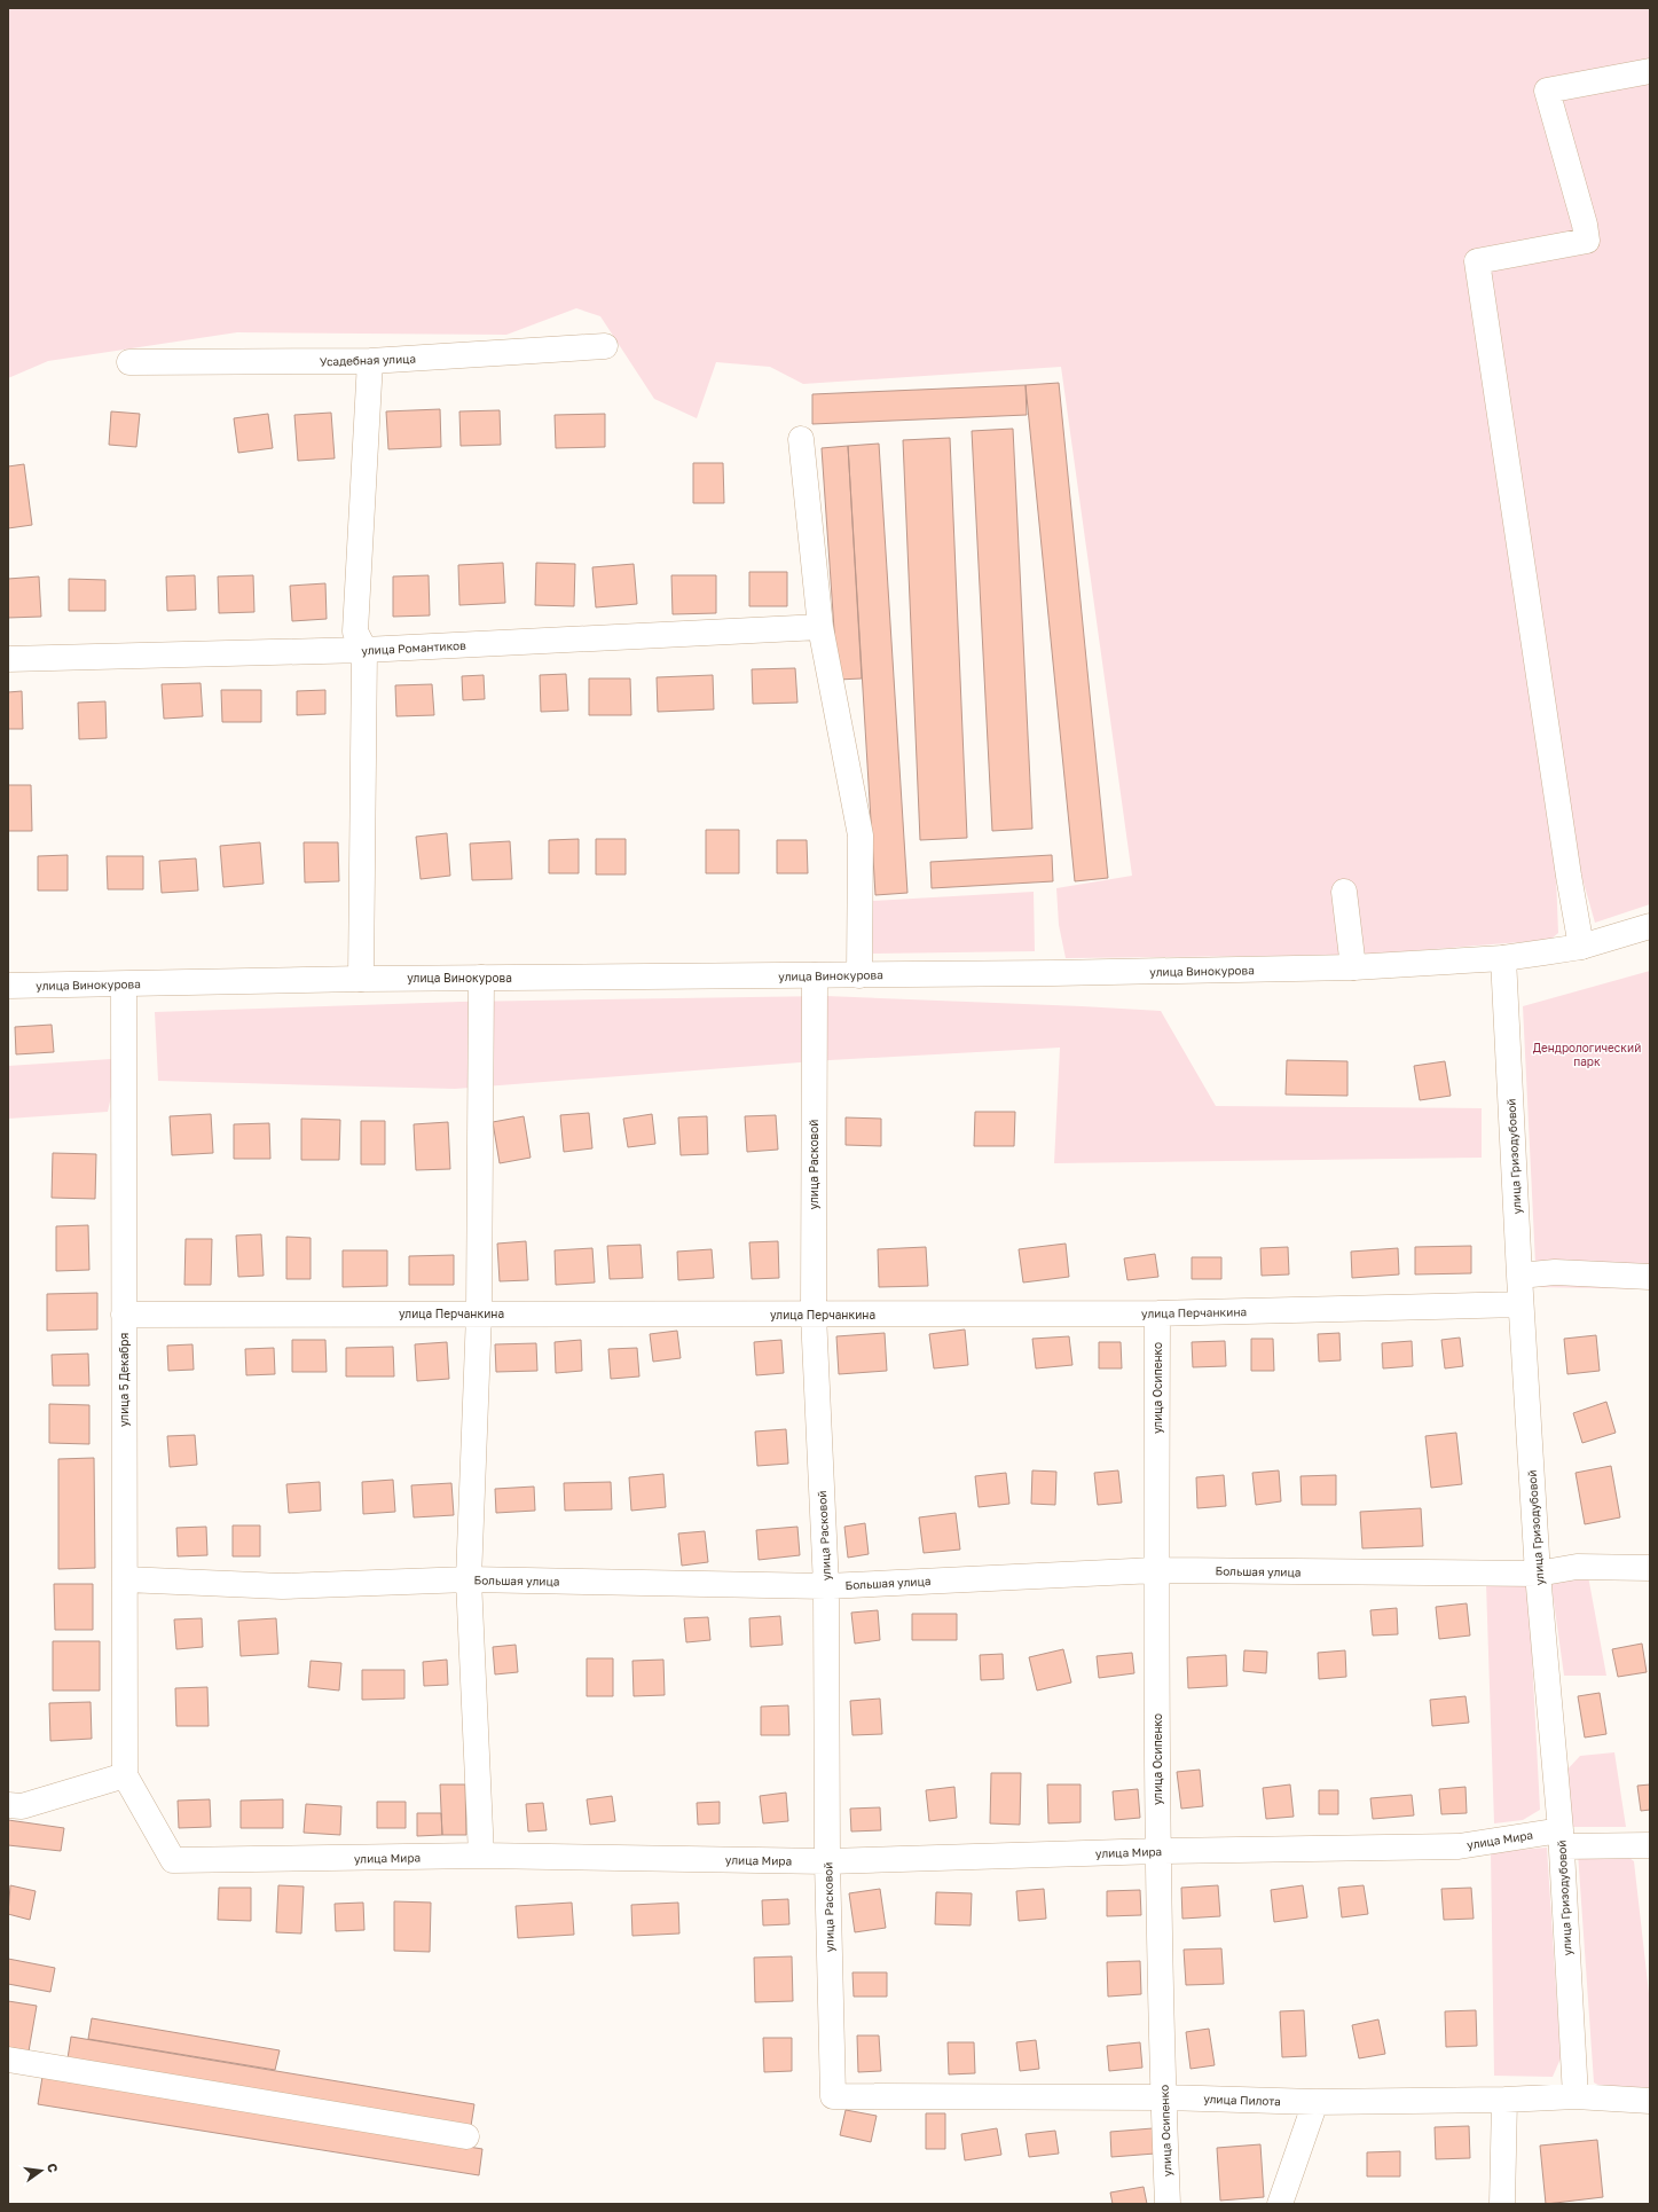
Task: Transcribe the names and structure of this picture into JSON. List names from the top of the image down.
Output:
{
  "streets": {
    "street": [
      "Усадебная улица",
      "улица Романтиков",
      "улица Винокурова",
      "улица Гризодубовой",
      "улица Расковой",
      "улица Перчанкина",
      "улица 5 Декабря",
      "улица Осипенко",
      "Большая улица",
      "улица Мира",
      "улица Пилота"
    ]
  },
  "crossings": [
    ["улица Винокурова", "улица Гризодубовой"],
    ["улица Винокурова", "улица Расковой"],
    ["улица Винокурова", "улица 5 Декабря"],
    ["улица Гризодубовой", "улица Перчанкина"],
    ["улица Гризодубовой", "Большая улица"],
    ["улица Гризодубовой", "улица Мира"],
    ["улица Гризодубовой", "улица Пилота"],
    ["улица Расковой", "улица Перчанкина"],
    ["улица Расковой", "Большая улица"],
    ["улица Расковой", "улица Мира"],
    ["улица Расковой", "улица Пилота"],
    ["улица Перчанкина", "улица 5 Декабря"],
    ["улица Перчанкина", "улица Осипенко"],
    ["улица 5 Декабря", "Большая улица"],
    ["улица 5 Декабря", "улица Мира"],
    ["улица Осипенко", "Большая улица"],
    ["улица Осипенко", "улица Мира"],
    ["улица Осипенко", "улица Пилота"]
  ],
  "parks": ["Дендрологический парк"],
  "north": "right"
}
